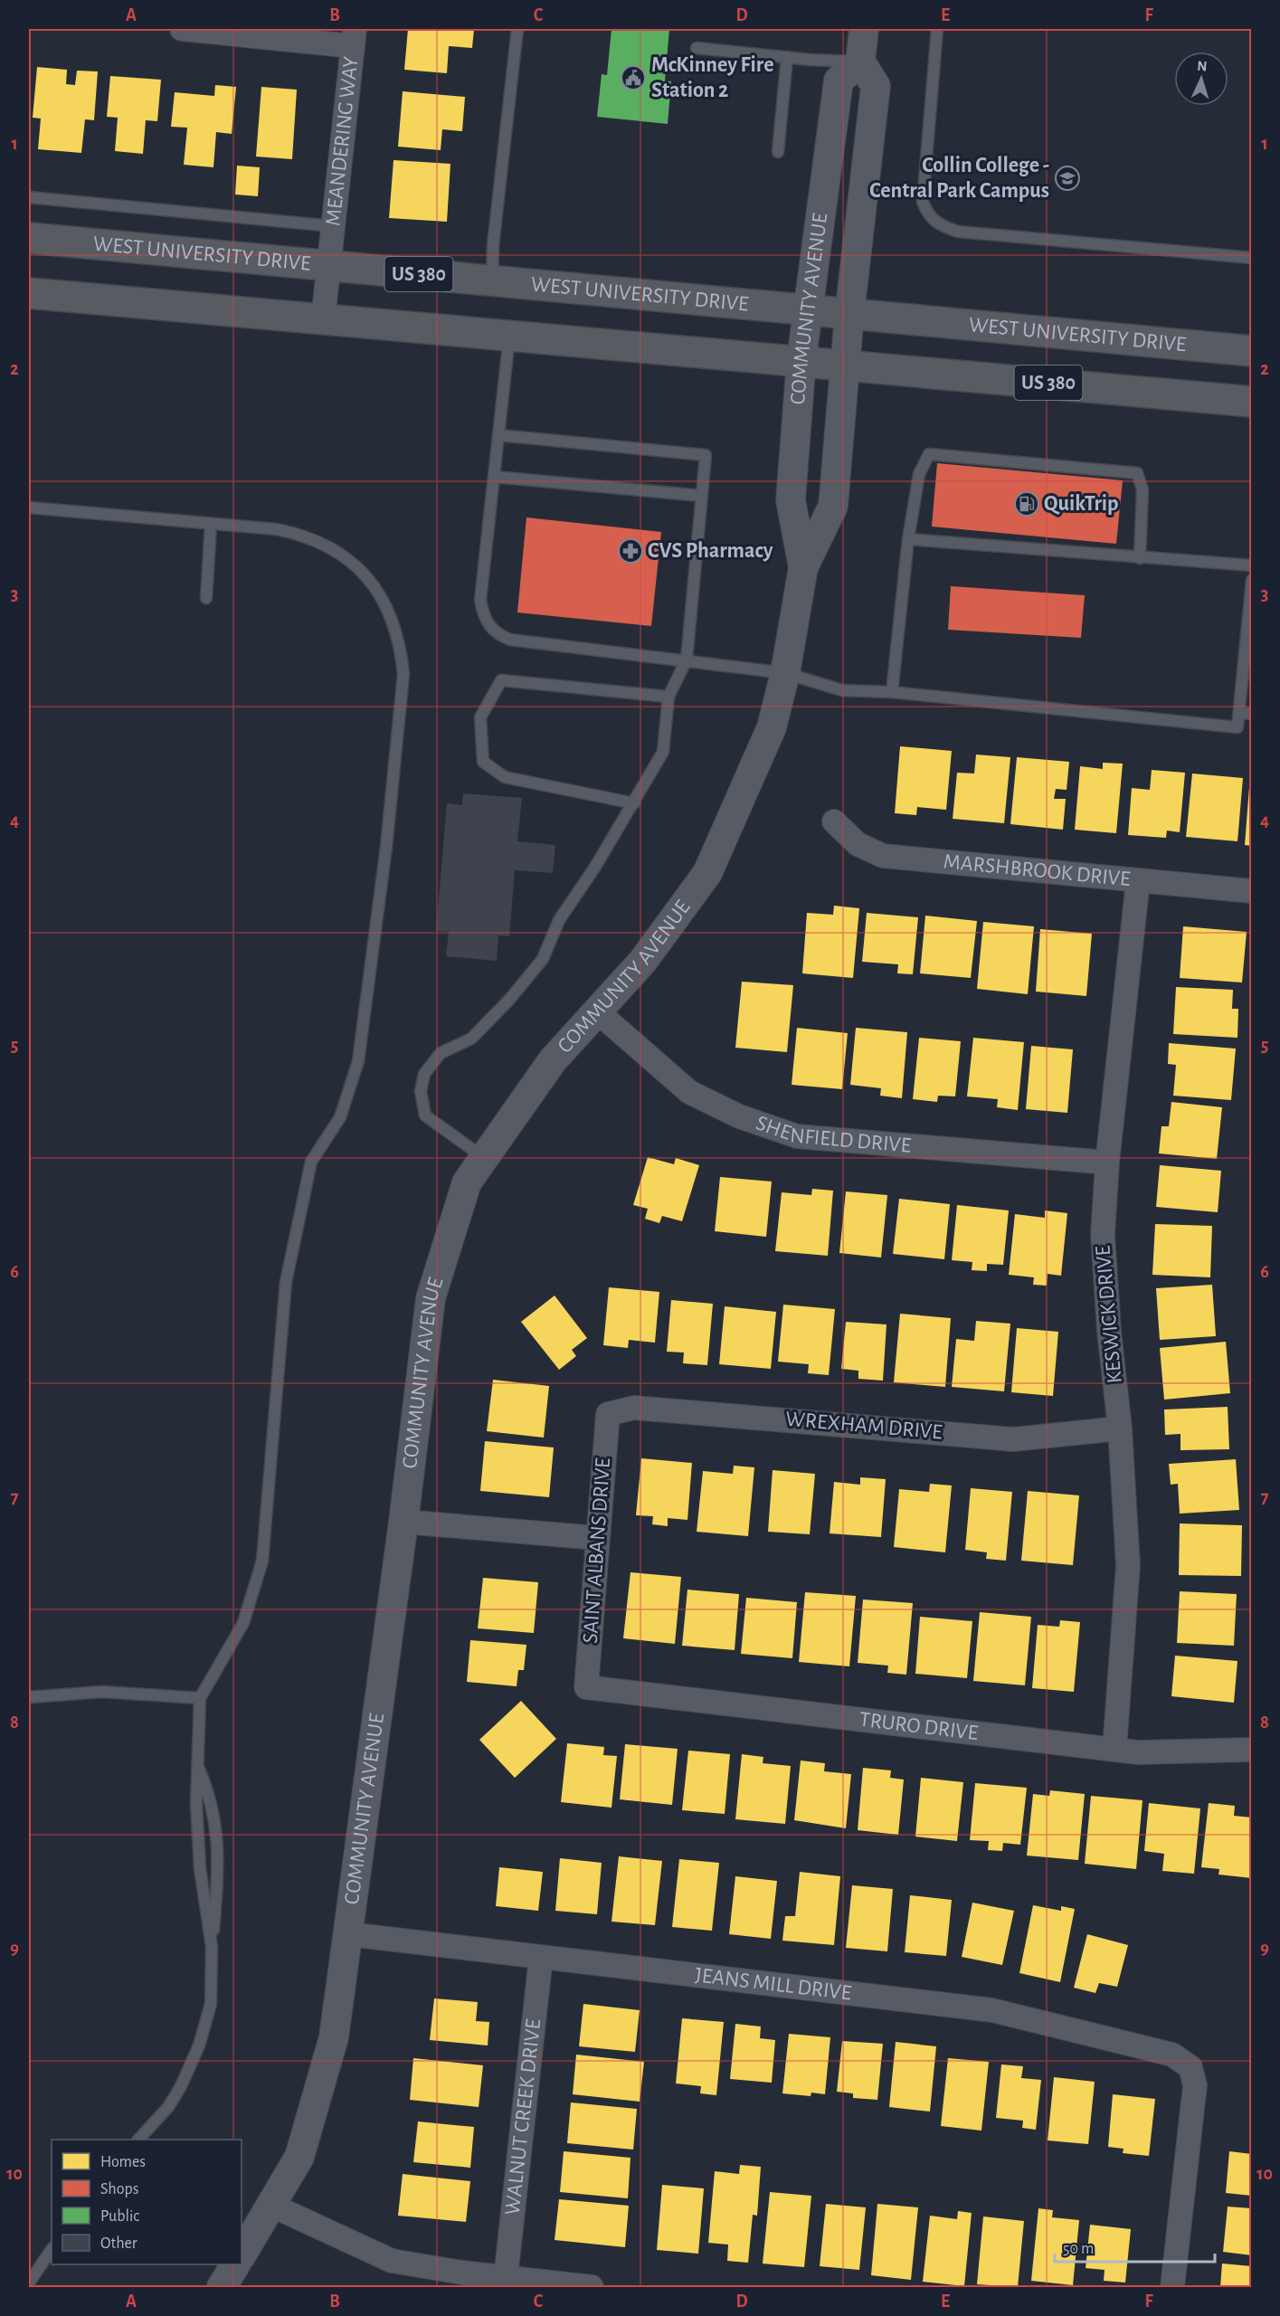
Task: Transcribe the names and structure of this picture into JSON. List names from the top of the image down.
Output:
{
  "streets": {
    "highway": ["WEST UNIVERSITY DRIVE", "US 380"],
    "street": [
      "MEANDERING WAY",
      "COMMUNITY AVENUE",
      "MARSHBROOK DRIVE",
      "SHENFIELD DRIVE",
      "KESWICK DRIVE",
      "WREXHAM DRIVE",
      "SAINT ALBANS DRIVE",
      "TRURO DRIVE",
      "JEANS MILL DRIVE",
      "WALNUT CREEK DRIVE"
    ]
  },
  "crossings": [
    ["MEANDERING WAY", "WEST UNIVERSITY DRIVE"],
    ["MEANDERING WAY", "US 380"],
    ["WEST UNIVERSITY DRIVE", "COMMUNITY AVENUE"],
    ["US 380", "COMMUNITY AVENUE"],
    ["COMMUNITY AVENUE", "SHENFIELD DRIVE"],
    ["COMMUNITY AVENUE", "JEANS MILL DRIVE"],
    ["MARSHBROOK DRIVE", "KESWICK DRIVE"],
    ["SHENFIELD DRIVE", "KESWICK DRIVE"],
    ["KESWICK DRIVE", "WREXHAM DRIVE"],
    ["KESWICK DRIVE", "TRURO DRIVE"],
    ["WREXHAM DRIVE", "SAINT ALBANS DRIVE"],
    ["SAINT ALBANS DRIVE", "TRURO DRIVE"],
    ["JEANS MILL DRIVE", "WALNUT CREEK DRIVE"]
  ],
  "places": {
    "public building": ["McKinney Fire Station 2"],
    "school or university": ["Collin College - Central Park Campus"],
    "fuel station": ["QuikTrip"],
    "pharmacy": ["CVS Pharmacy"]
  },
  "legend": [
    "Homes",
    "Shops",
    "Public",
    "Other"
  ],
  "scale_bar": "50 m",
  "north": "top",
  "grid": {
    "columns": [
      "A",
      "B",
      "C",
      "D",
      "E",
      "F"
    ],
    "rows": [
      "1",
      "2",
      "3",
      "4",
      "5",
      "6",
      "7",
      "8",
      "9",
      "10"
    ]
  }
}
